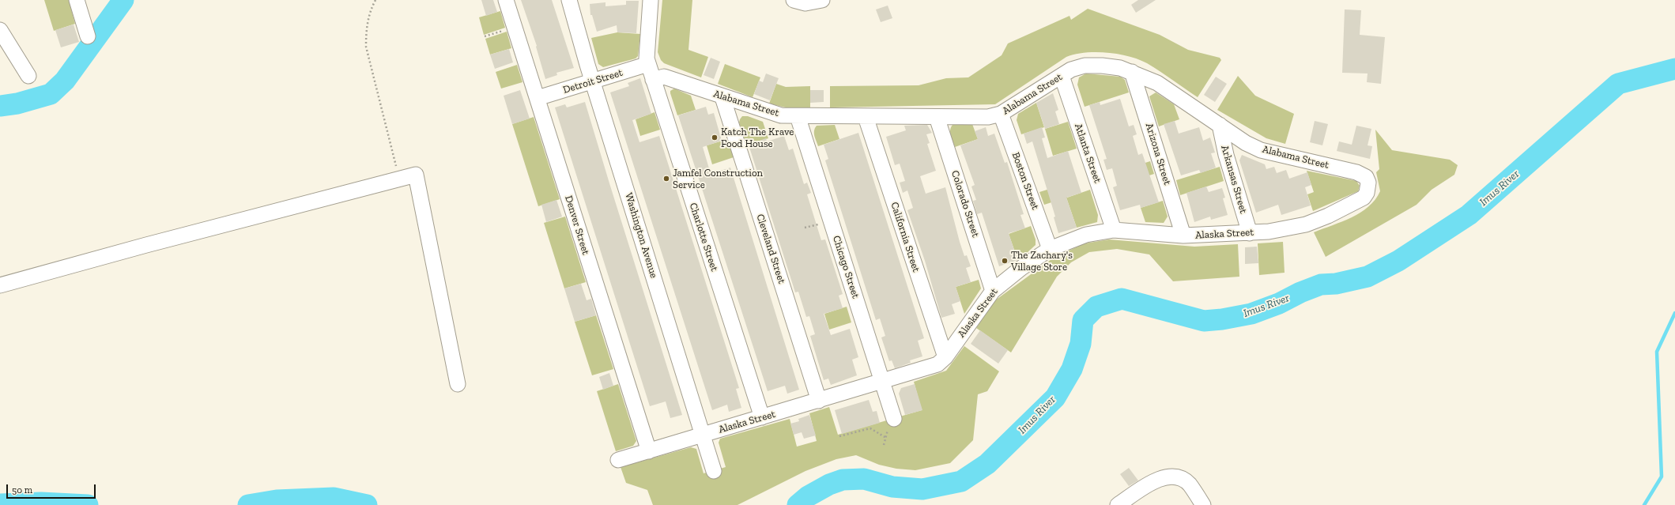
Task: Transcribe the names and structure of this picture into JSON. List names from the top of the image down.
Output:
{
  "streets": {
    "street": [
      "Detroit Street",
      "Alabama Street",
      "Atlanta Street",
      "Arizona Street",
      "Arkansas Street",
      "Boston Street",
      "Colorado Street",
      "Denver Street",
      "Alaska Street",
      "Washington Avenue",
      "Charlotte Street",
      "California Street",
      "Cleveland Street",
      "Chicago Street"
    ]
  },
  "crossings": [
    ["Detroit Street", "Denver Street"],
    ["Detroit Street", "Washington Avenue"],
    ["Detroit Street", "Charlotte Street"],
    ["Alabama Street", "Atlanta Street"],
    ["Alabama Street", "Arizona Street"],
    ["Alabama Street", "Arkansas Street"],
    ["Alabama Street", "Boston Street"],
    ["Alabama Street", "Colorado Street"],
    ["Alabama Street", "Alaska Street"],
    ["Alabama Street", "Charlotte Street"],
    ["Alabama Street", "California Street"],
    ["Alabama Street", "Cleveland Street"],
    ["Alabama Street", "Chicago Street"],
    ["Atlanta Street", "Alaska Street"],
    ["Arizona Street", "Alaska Street"],
    ["Arkansas Street", "Alaska Street"],
    ["Boston Street", "Alaska Street"],
    ["Colorado Street", "Alaska Street"],
    ["Denver Street", "Alaska Street"],
    ["Alaska Street", "Washington Avenue"],
    ["Alaska Street", "Charlotte Street"],
    ["Alaska Street", "California Street"],
    ["Alaska Street", "Cleveland Street"],
    ["Alaska Street", "Chicago Street"]
  ],
  "water": ["Imus River"],
  "places": ["Katch The Krave Food House", "Jamfel Construction Service", "The Zachary's Village Store"],
  "scale_bar": "50 m"
}
